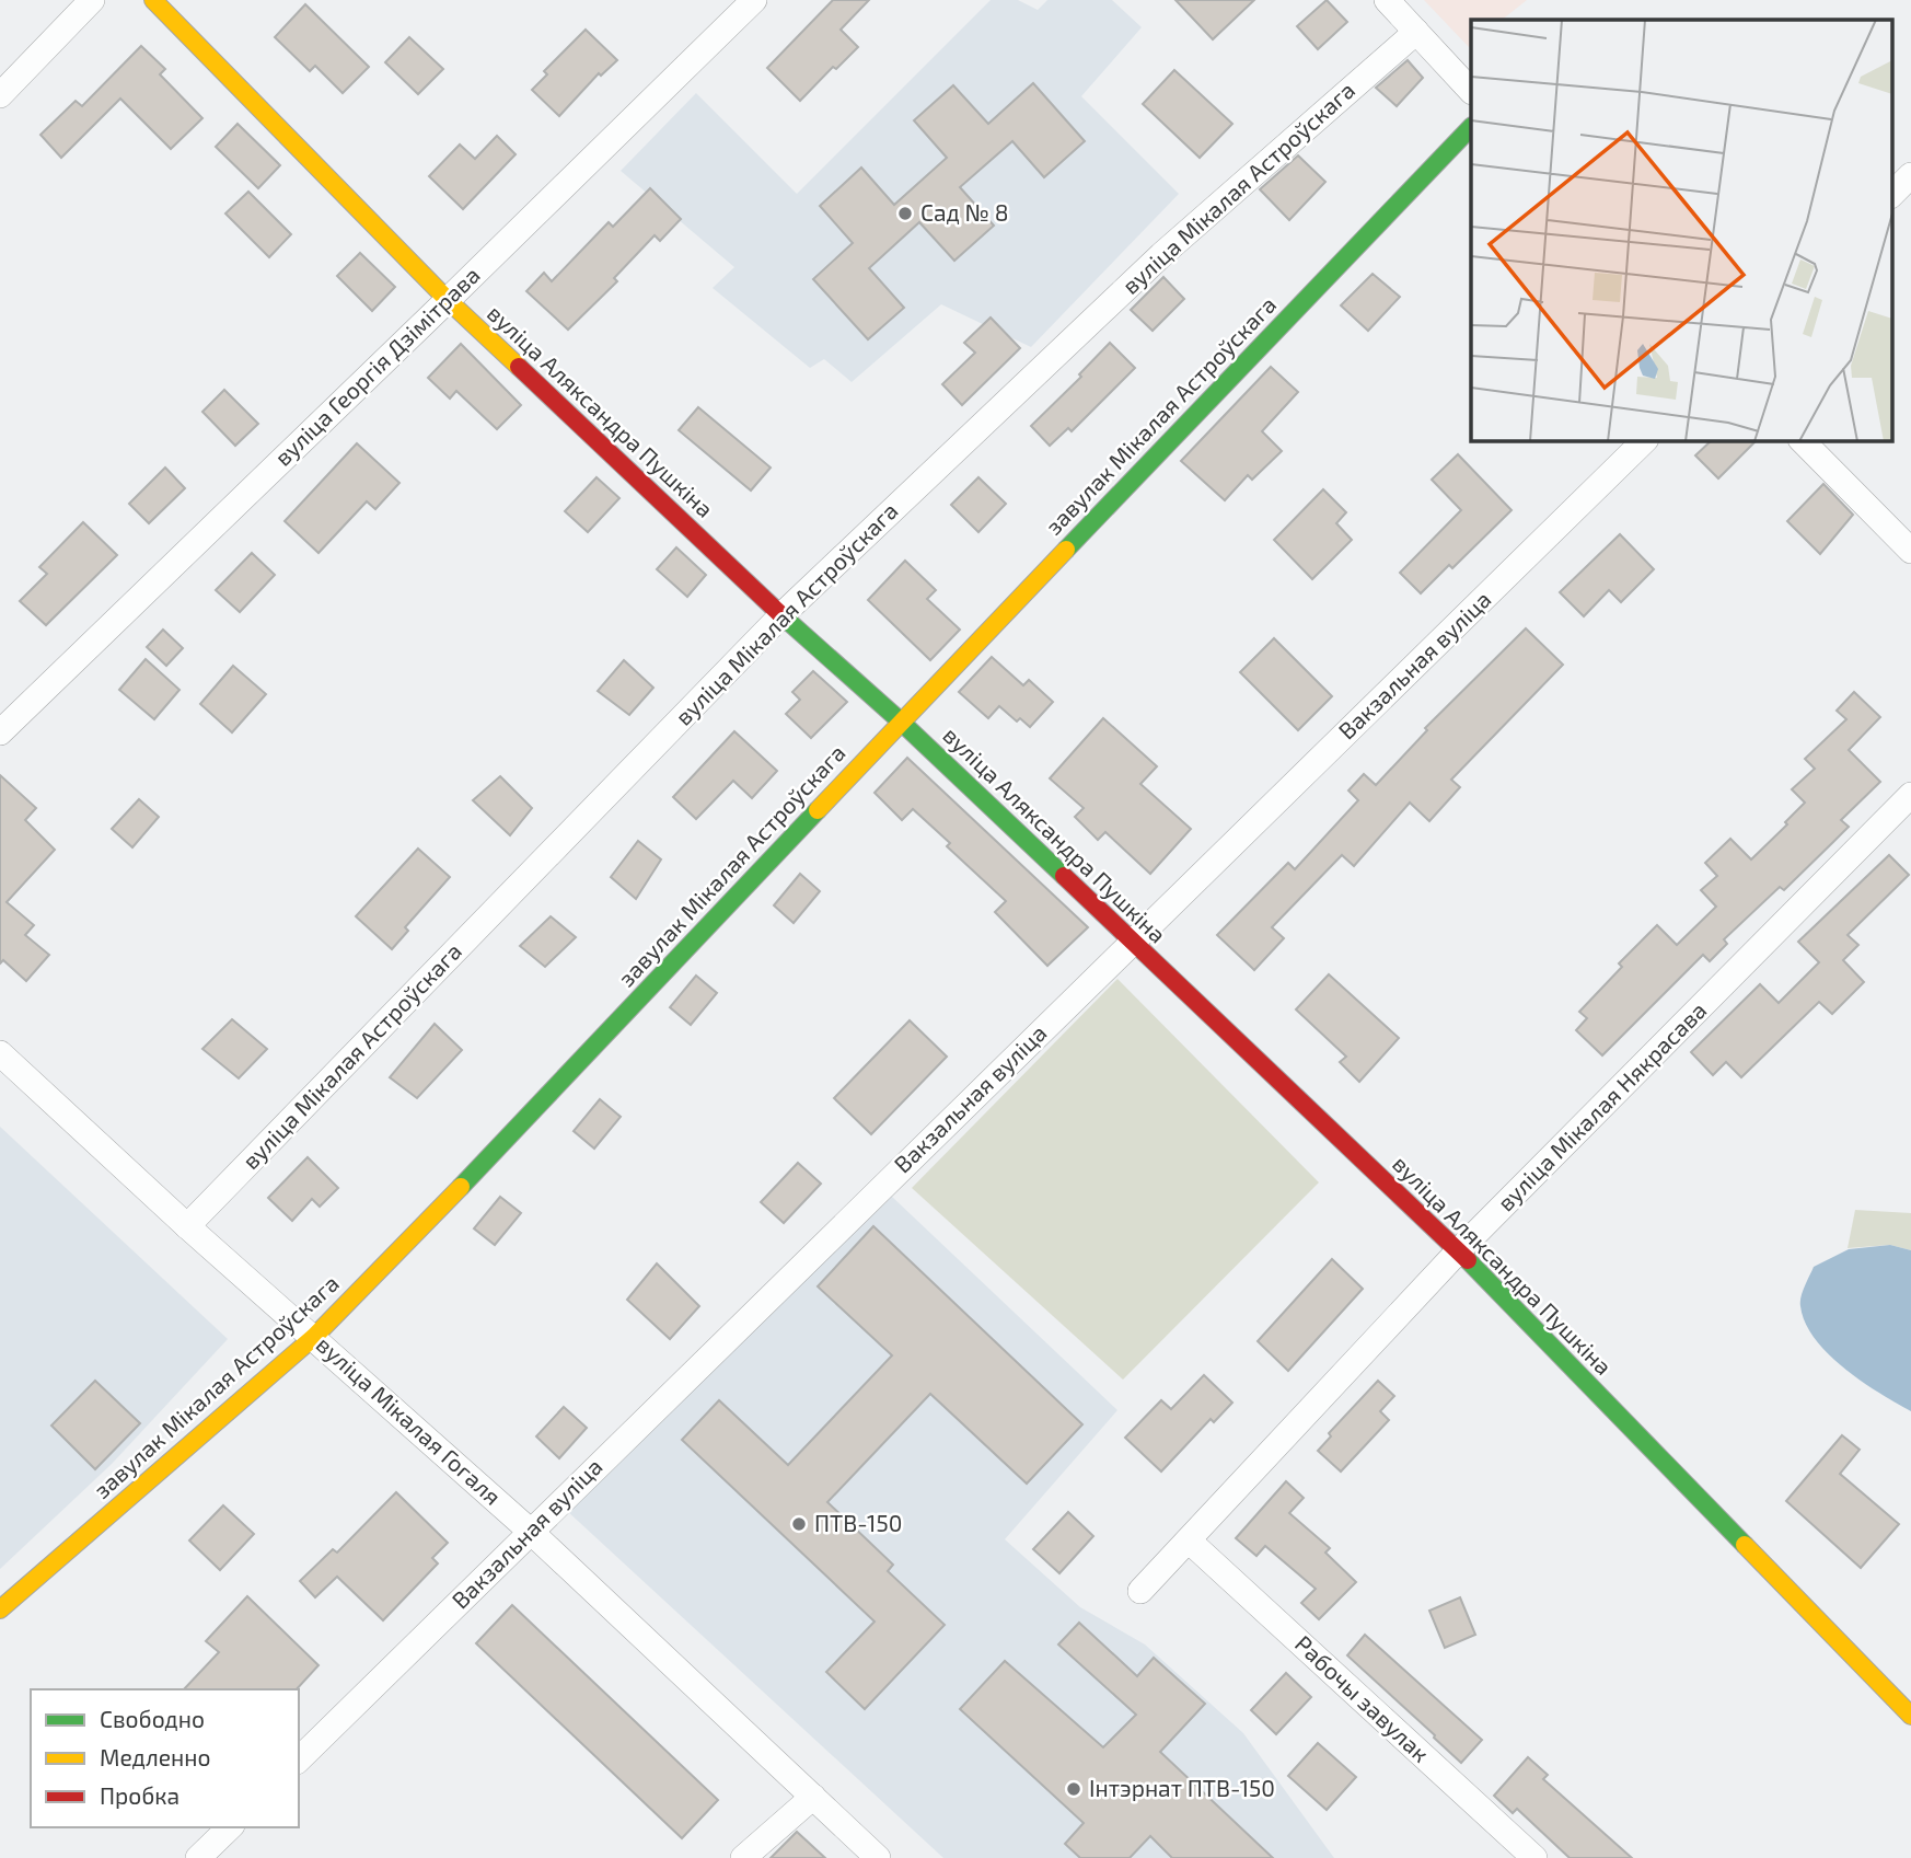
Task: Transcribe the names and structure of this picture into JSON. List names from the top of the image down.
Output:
{
  "streets": {
    "street": [
      "вуліца Мікалая Астроўскага",
      "вуліца Георгія Дзімітрава",
      "вуліца Аляксандра Пушкіна",
      "завулак Мікалая Астроўскага",
      "Вакзальная вуліца",
      "вуліца Мікалая Някрасава",
      "вуліца Мікалая Гогаля",
      "Рабочы завулак"
    ]
  },
  "crossings": [
    ["вуліца Мікалая Астроўскага", "вуліца Аляксандра Пушкіна"],
    ["вуліца Мікалая Астроўскага", "вуліца Мікалая Гогаля"],
    ["вуліца Георгія Дзімітрава", "вуліца Аляксандра Пушкіна"],
    ["вуліца Аляксандра Пушкіна", "завулак Мікалая Астроўскага"],
    ["вуліца Аляксандра Пушкіна", "Вакзальная вуліца"],
    ["вуліца Аляксандра Пушкіна", "вуліца Мікалая Някрасава"],
    ["завулак Мікалая Астроўскага", "вуліца Мікалая Гогаля"],
    ["Вакзальная вуліца", "вуліца Мікалая Гогаля"],
    ["вуліца Мікалая Някрасава", "Рабочы завулак"]
  ],
  "places": ["Сад № 8", "ПТВ-150", "Інтэрнат ПТВ-150"],
  "legend": ["Свободно", "Медленно", "Пробка"]
}
